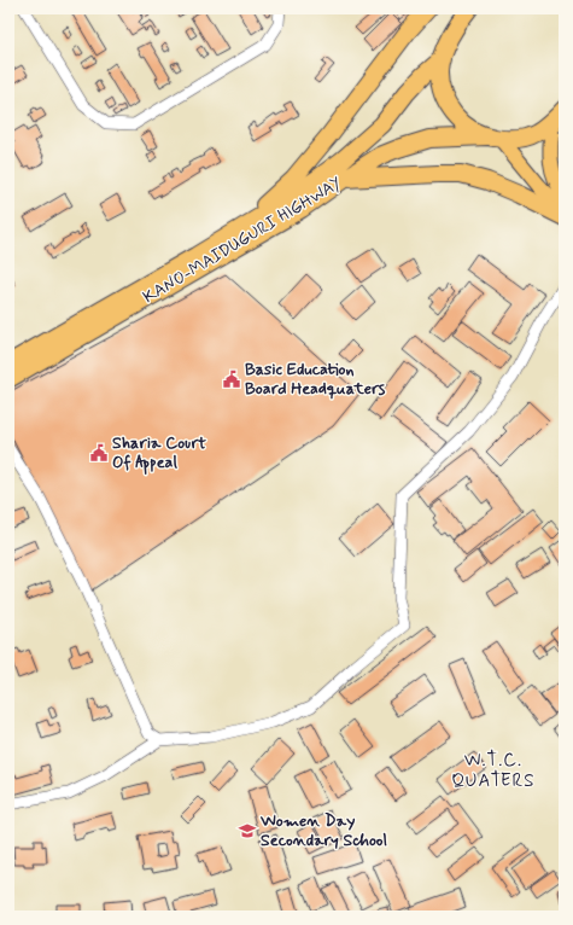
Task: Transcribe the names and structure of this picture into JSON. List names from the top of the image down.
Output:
{
  "streets": {
    "highway": ["KANO-MAIDUGURI HIGHWAY"]
  },
  "districts": ["W.T.C. QUATERS"],
  "places": {
    "public building": ["Basic Education Board Headquaters", "Sharia Court Of Appeal"],
    "school or university": ["Women Day Secondary School"]
  }
}
